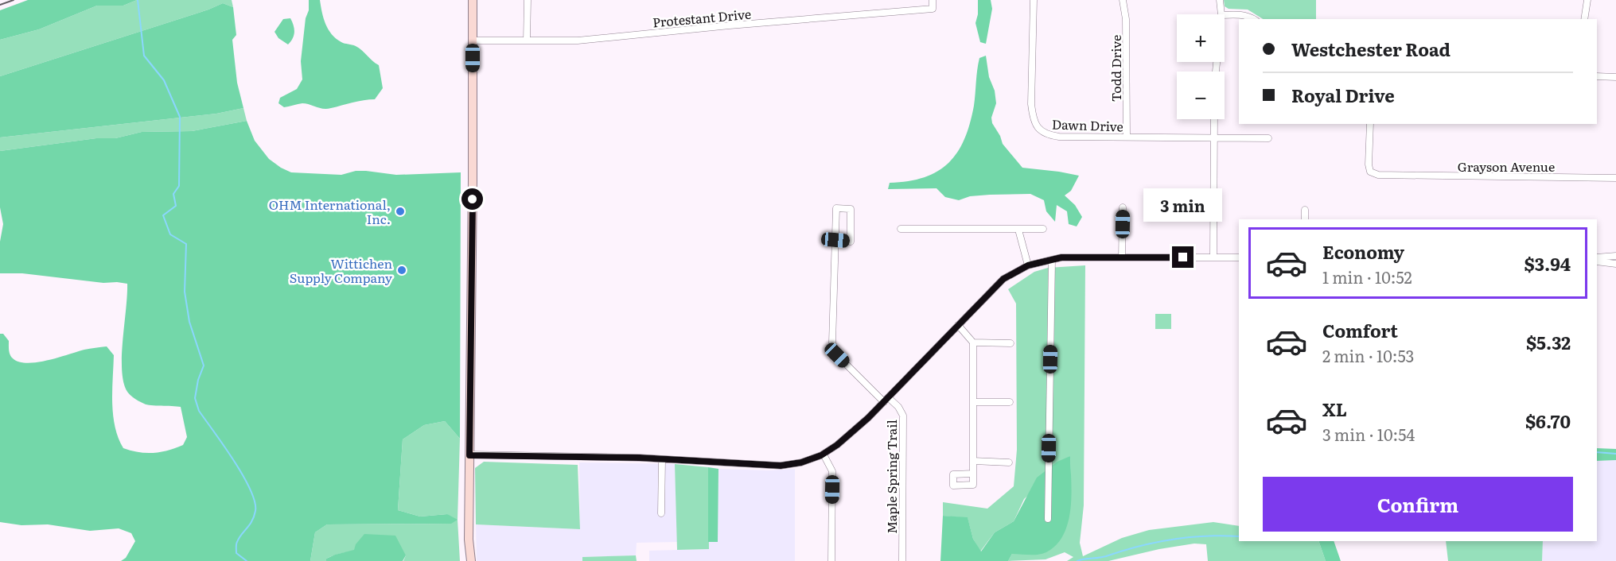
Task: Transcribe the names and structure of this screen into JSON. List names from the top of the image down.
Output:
{
  "streets": {
    "street": [
      "Protestant Drive",
      "Todd Drive",
      "Dawn Drive",
      "Grayson Avenue",
      "Maple Spring Trail"
    ]
  },
  "crossings": [
    ["Todd Drive", "Dawn Drive"]
  ],
  "places": ["OHM International, Inc.", "Wittichen Supply Company"],
  "page": {
    "map_buttons": ["+", "−"],
    "banner": ["Westchester Road", "Royal Drive"],
    "bubble": "3 min",
    "list": [
      {
        "name": "Economy",
        "note": "1 min · 10:52",
        "value": "$3.94"
      },
      {
        "name": "Comfort",
        "note": "2 min · 10:53",
        "value": "$5.32"
      },
      {
        "name": "XL",
        "note": "3 min · 10:54",
        "value": "$6.70"
      }
    ],
    "buttons": "Confirm"
  }
}
